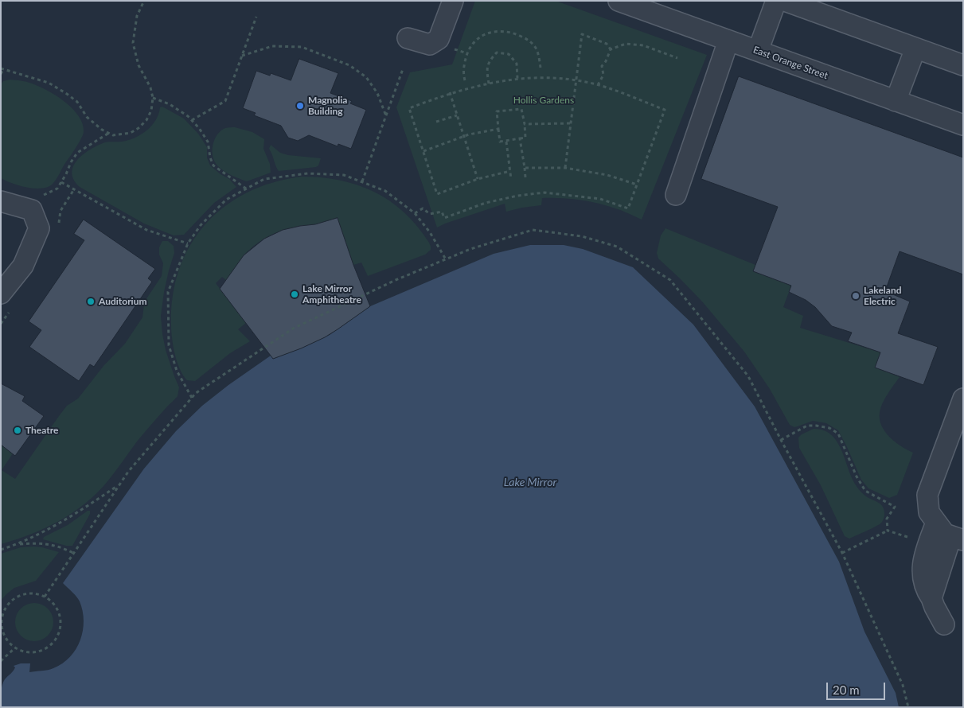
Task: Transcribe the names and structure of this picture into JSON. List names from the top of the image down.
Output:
{
  "streets": {
    "street": ["East Orange Street"]
  },
  "water": ["Lake Mirror"],
  "parks": ["Hollis Gardens"],
  "places": [
    "Magnolia Building",
    "Lake Mirror Amphitheatre",
    "Lakeland Electric",
    "Auditorium",
    "Theatre"
  ],
  "scale_bar": "20 m"
}
